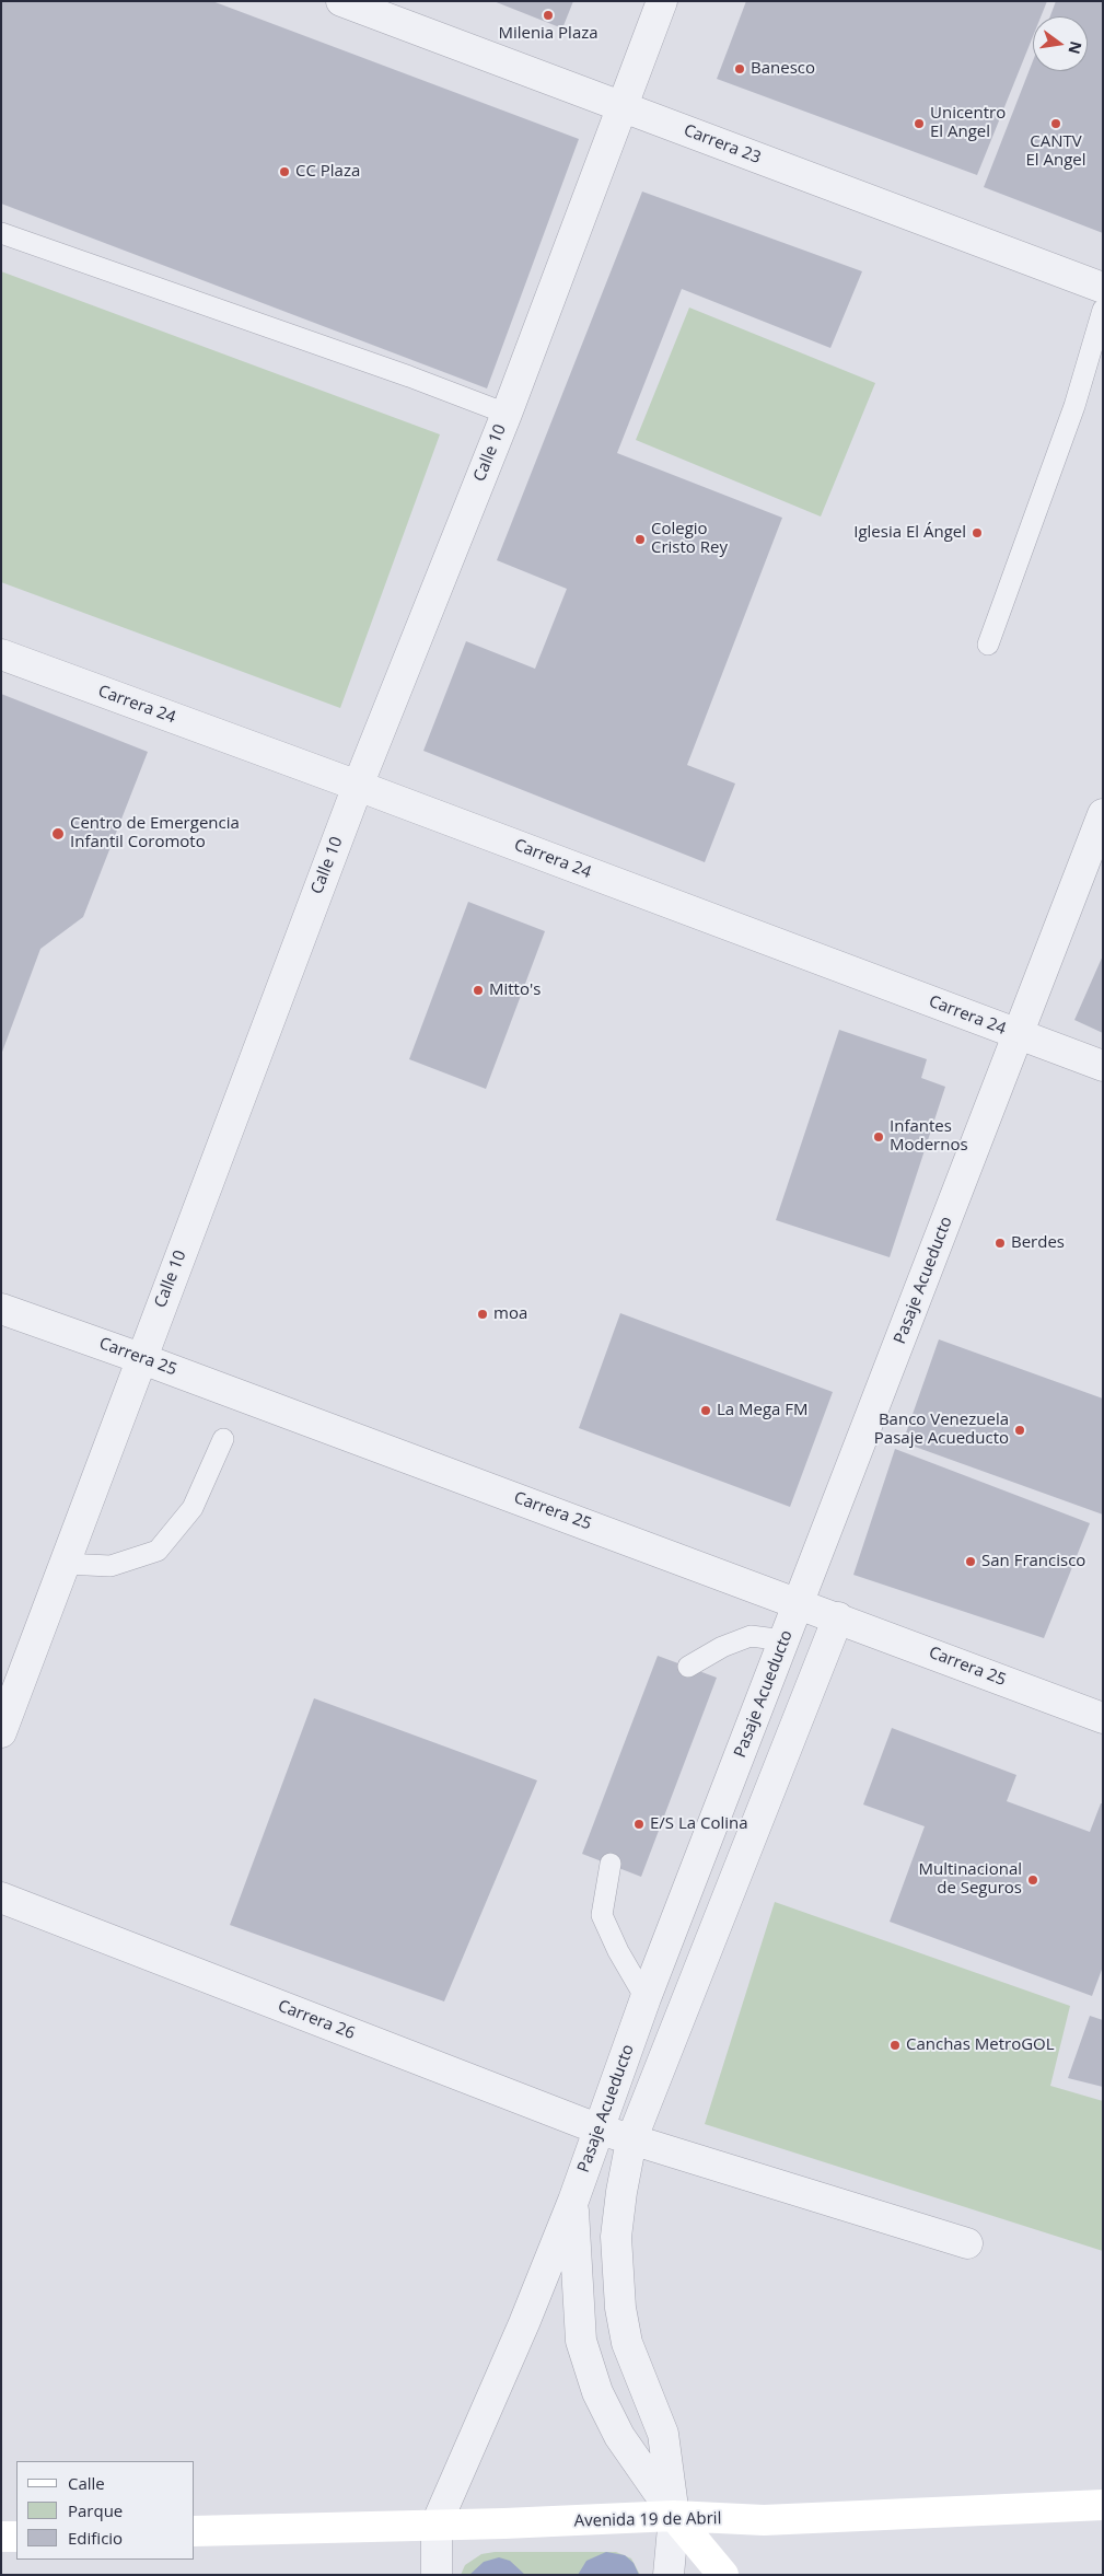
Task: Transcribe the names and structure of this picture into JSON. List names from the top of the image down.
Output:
{
  "streets": {
    "main road": ["Avenida 19 de Abril"],
    "street": [
      "Carrera 23",
      "Calle 10",
      "Carrera 24",
      "Pasaje Acueducto",
      "Carrera 25",
      "Carrera 26"
    ]
  },
  "crossings": [
    ["Carrera 23", "Calle 10"],
    ["Calle 10", "Carrera 24"],
    ["Calle 10", "Carrera 25"],
    ["Carrera 24", "Pasaje Acueducto"],
    ["Pasaje Acueducto", "Carrera 25"],
    ["Pasaje Acueducto", "Carrera 26"],
    ["Pasaje Acueducto", "Avenida 19 de Abril"]
  ],
  "places": [
    "Milenia Plaza",
    "Banesco",
    "Unicentro El Angel",
    "CANTV El Angel",
    "CC Plaza",
    "Iglesia El Ángel",
    "Colegio Cristo Rey",
    "Centro de Emergencia Infantil Coromoto",
    "Mitto's",
    "Infantes Modernos",
    "Berdes",
    "moa",
    "La Mega FM",
    "Banco Venezuela Pasaje Acueducto",
    "San Francisco",
    "E/S La Colina",
    "Multinacional de Seguros",
    "Canchas MetroGOL"
  ],
  "legend": ["Calle", "Parque", "Edificio"],
  "north": "right"
}
